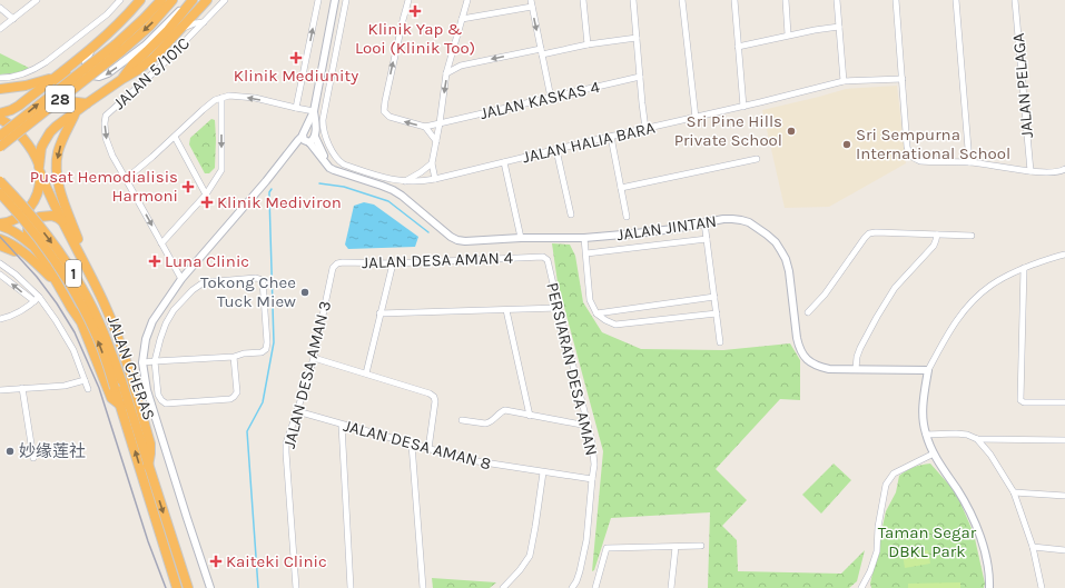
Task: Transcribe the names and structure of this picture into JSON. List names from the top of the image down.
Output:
{
  "streets": {
    "highway": ["28", "1", "JALAN CHERAS"],
    "street": [
      "JALAN 5/101C",
      "JALAN PELAGA",
      "JALAN KASKAS 4",
      "JALAN HALIA BARA",
      "JALAN JINTAN",
      "JALAN DESA AMAN 4",
      "PERSIARAN DESA AMAN",
      "JALAN DESA AMAN 3",
      "JALAN DESA AMAN 8"
    ]
  },
  "crossings": [
    ["JALAN DESA AMAN 4", "PERSIARAN DESA AMAN"],
    ["JALAN DESA AMAN 4", "JALAN DESA AMAN 3"],
    ["PERSIARAN DESA AMAN", "JALAN DESA AMAN 8"],
    ["JALAN DESA AMAN 3", "JALAN DESA AMAN 8"]
  ],
  "one_way": ["JALAN 5/101C"],
  "parks": ["Taman Segar DBKL Park"],
  "places": {
    "health": [
      "Klinik Yap & Looi (Klinik Too)",
      "Klinik Mediunity",
      "Pusat Hemodialisis Harmoni",
      "Klinik Mediviron",
      "Luna Clinic",
      "Kaiteki Clinic"
    ],
    "other": [
      "Sri Pine Hills Private School",
      "Sri Sempurna International School",
      "Tokong Chee Tuck Miew",
      "妙缘莲社"
    ]
  }
}
